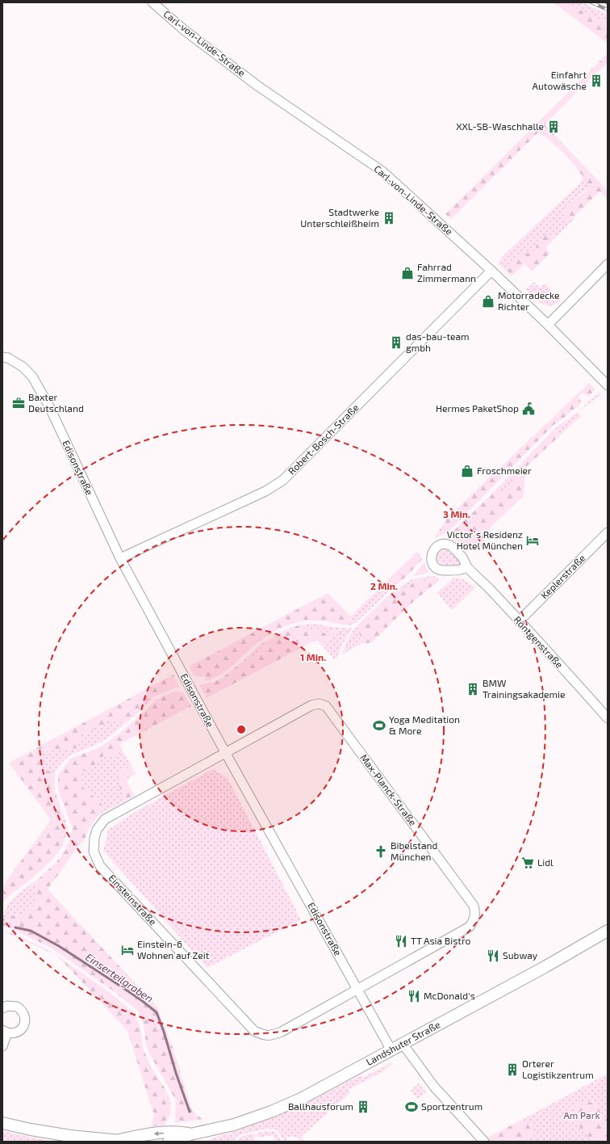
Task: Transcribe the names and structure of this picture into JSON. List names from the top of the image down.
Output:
{
  "streets": {
    "main road": ["Landshuter Straße"],
    "street": [
      "Carl-von-Linde-Straße",
      "Robert-Bosch-Straße",
      "Edisonstraße",
      "Keplerstraße",
      "Röntgenstraße",
      "Max-Planck-Straße",
      "Einsteinstraße"
    ]
  },
  "crossings": [
    ["Carl-von-Linde-Straße", "Robert-Bosch-Straße"],
    ["Robert-Bosch-Straße", "Edisonstraße"],
    ["Edisonstraße", "Max-Planck-Straße"],
    ["Edisonstraße", "Einsteinstraße"],
    ["Edisonstraße", "Landshuter Straße"],
    ["Keplerstraße", "Röntgenstraße"],
    ["Max-Planck-Straße", "Einsteinstraße"]
  ],
  "water": ["Einserteilgraben"],
  "parks": ["Am Park"],
  "places": {
    "building": [
      "Einfahrt Autowäsche",
      "XXL-SB-Waschhalle",
      "Stadtwerke Unterschleißheim",
      "das-bau-team gmbh",
      "BMW Trainingsakademie",
      "Orterer Logistikzentrum",
      "Ballhausforum"
    ],
    "shop": ["Fahrrad Zimmermann", "Motorradecke Richter", "Froschmeier"],
    "office": ["Baxter Deutschland"],
    "public building": ["Hermes PaketShop"],
    "hotel": ["Victor´s Residenz Hotel München", "Einstein-6 Wohnen auf Zeit"],
    "sports": ["Yoga Meditation & More", "Sportzentrum"],
    "church": ["Bibelstand München"],
    "supermarket": ["Lidl"],
    "restaurant": ["TT Asia Bistro", "Subway", "McDonald's"]
  },
  "rings": ["3 Min.", "2 Min.", "1 Min."]
}
